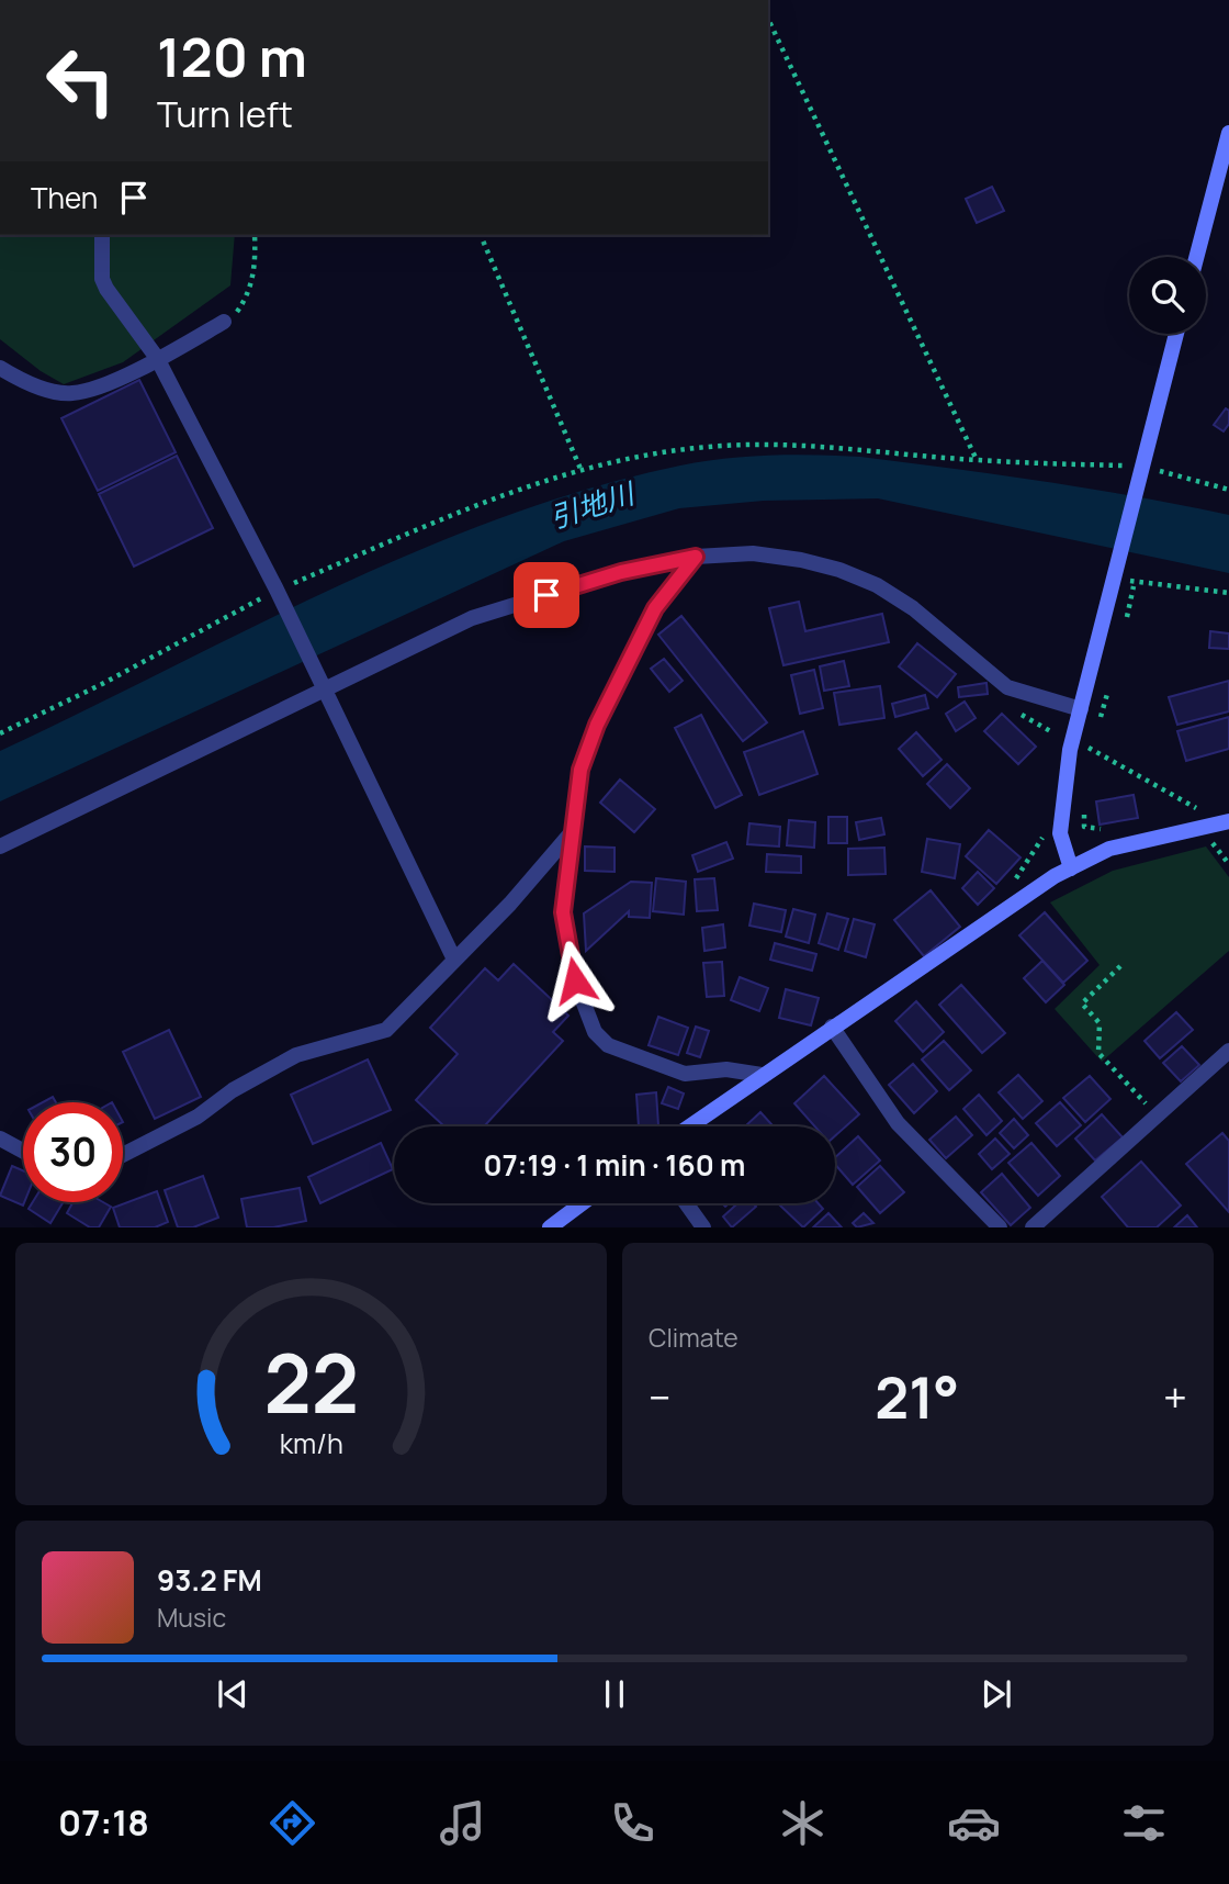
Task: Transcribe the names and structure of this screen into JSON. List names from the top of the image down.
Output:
{
  "water": ["引地川"],
  "page": {
    "turn": ["120 m", "Turn left"],
    "then": "Then",
    "limit": "30",
    "trip": "07:19 · 1 min · 160 m",
    "tile": "Climate",
    "heat": ["−", "21°", "+"],
    "song": ["93.2 FM", "Music"],
    "tabs": "07:18",
    "gauge": ["22", "km/h"]
  }
}
